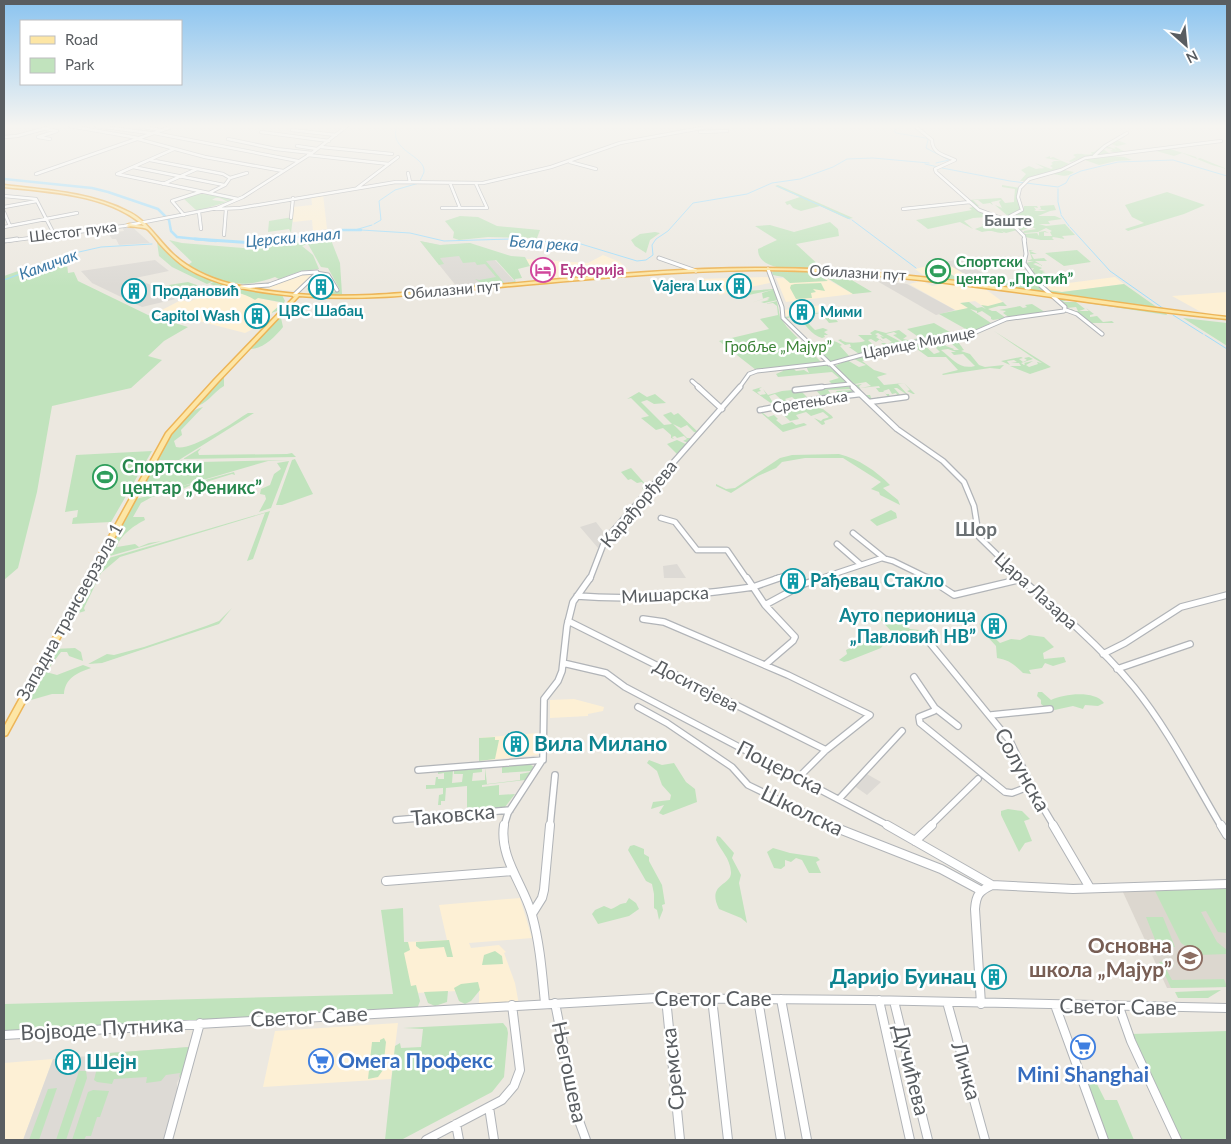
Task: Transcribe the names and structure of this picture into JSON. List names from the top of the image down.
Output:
{
  "streets": {
    "main road": ["Обилазни пут", "Западна трансверзала 1"],
    "street": [
      "Шестог пука",
      "Царице Милице",
      "Сретењска",
      "Карађорђева",
      "Цара Лазара",
      "Мишарска",
      "Доситејева",
      "Поцерска",
      "Солунска",
      "Школска",
      "Таковска",
      "Светог Саве",
      "Војводе Путника",
      "Сремска",
      "Дучићева",
      "Личка",
      "Његошева"
    ]
  },
  "crossings": [
    ["Шестог пука", "Обилазни пут"],
    ["Обилазни пут", "Цара Лазара"],
    ["Обилазни пут", "Западна трансверзала 1"],
    ["Царице Милице", "Карађорђева"],
    ["Царице Милице", "Цара Лазара"],
    ["Сретењска", "Цара Лазара"],
    ["Карађорђева", "Цара Лазара"],
    ["Карађорђева", "Мишарска"],
    ["Карађорђева", "Доситејева"],
    ["Карађорђева", "Поцерска"],
    ["Светог Саве", "Војводе Путника"],
    ["Светог Саве", "Сремска"],
    ["Светог Саве", "Дучићева"],
    ["Светог Саве", "Личка"],
    ["Светог Саве", "Његошева"]
  ],
  "districts": ["Баште", "Шор"],
  "water": ["Церски канал", "Бела река", "Камичак"],
  "parks": ["Гробље „Мајур”"],
  "places": {
    "hotel": ["Еуфорија"],
    "sports": ["Спортски центар „Протић”", "Спортски центар „Феникс”"],
    "building": [
      "Vajera Lux",
      "ЦВС Шабац",
      "Продановић",
      "Мими",
      "Capitol Wash",
      "Рађевац Стакло",
      "Ауто перионица „Павловић НВ”",
      "Вила Милано",
      "Даријо Буинац",
      "Шејн"
    ],
    "school or university": ["Основна школа „Мајур”"],
    "supermarket": ["Mini Shanghai", "Омега Профекс"]
  },
  "legend": ["Road", "Park"],
  "north": "bottom right"
}
